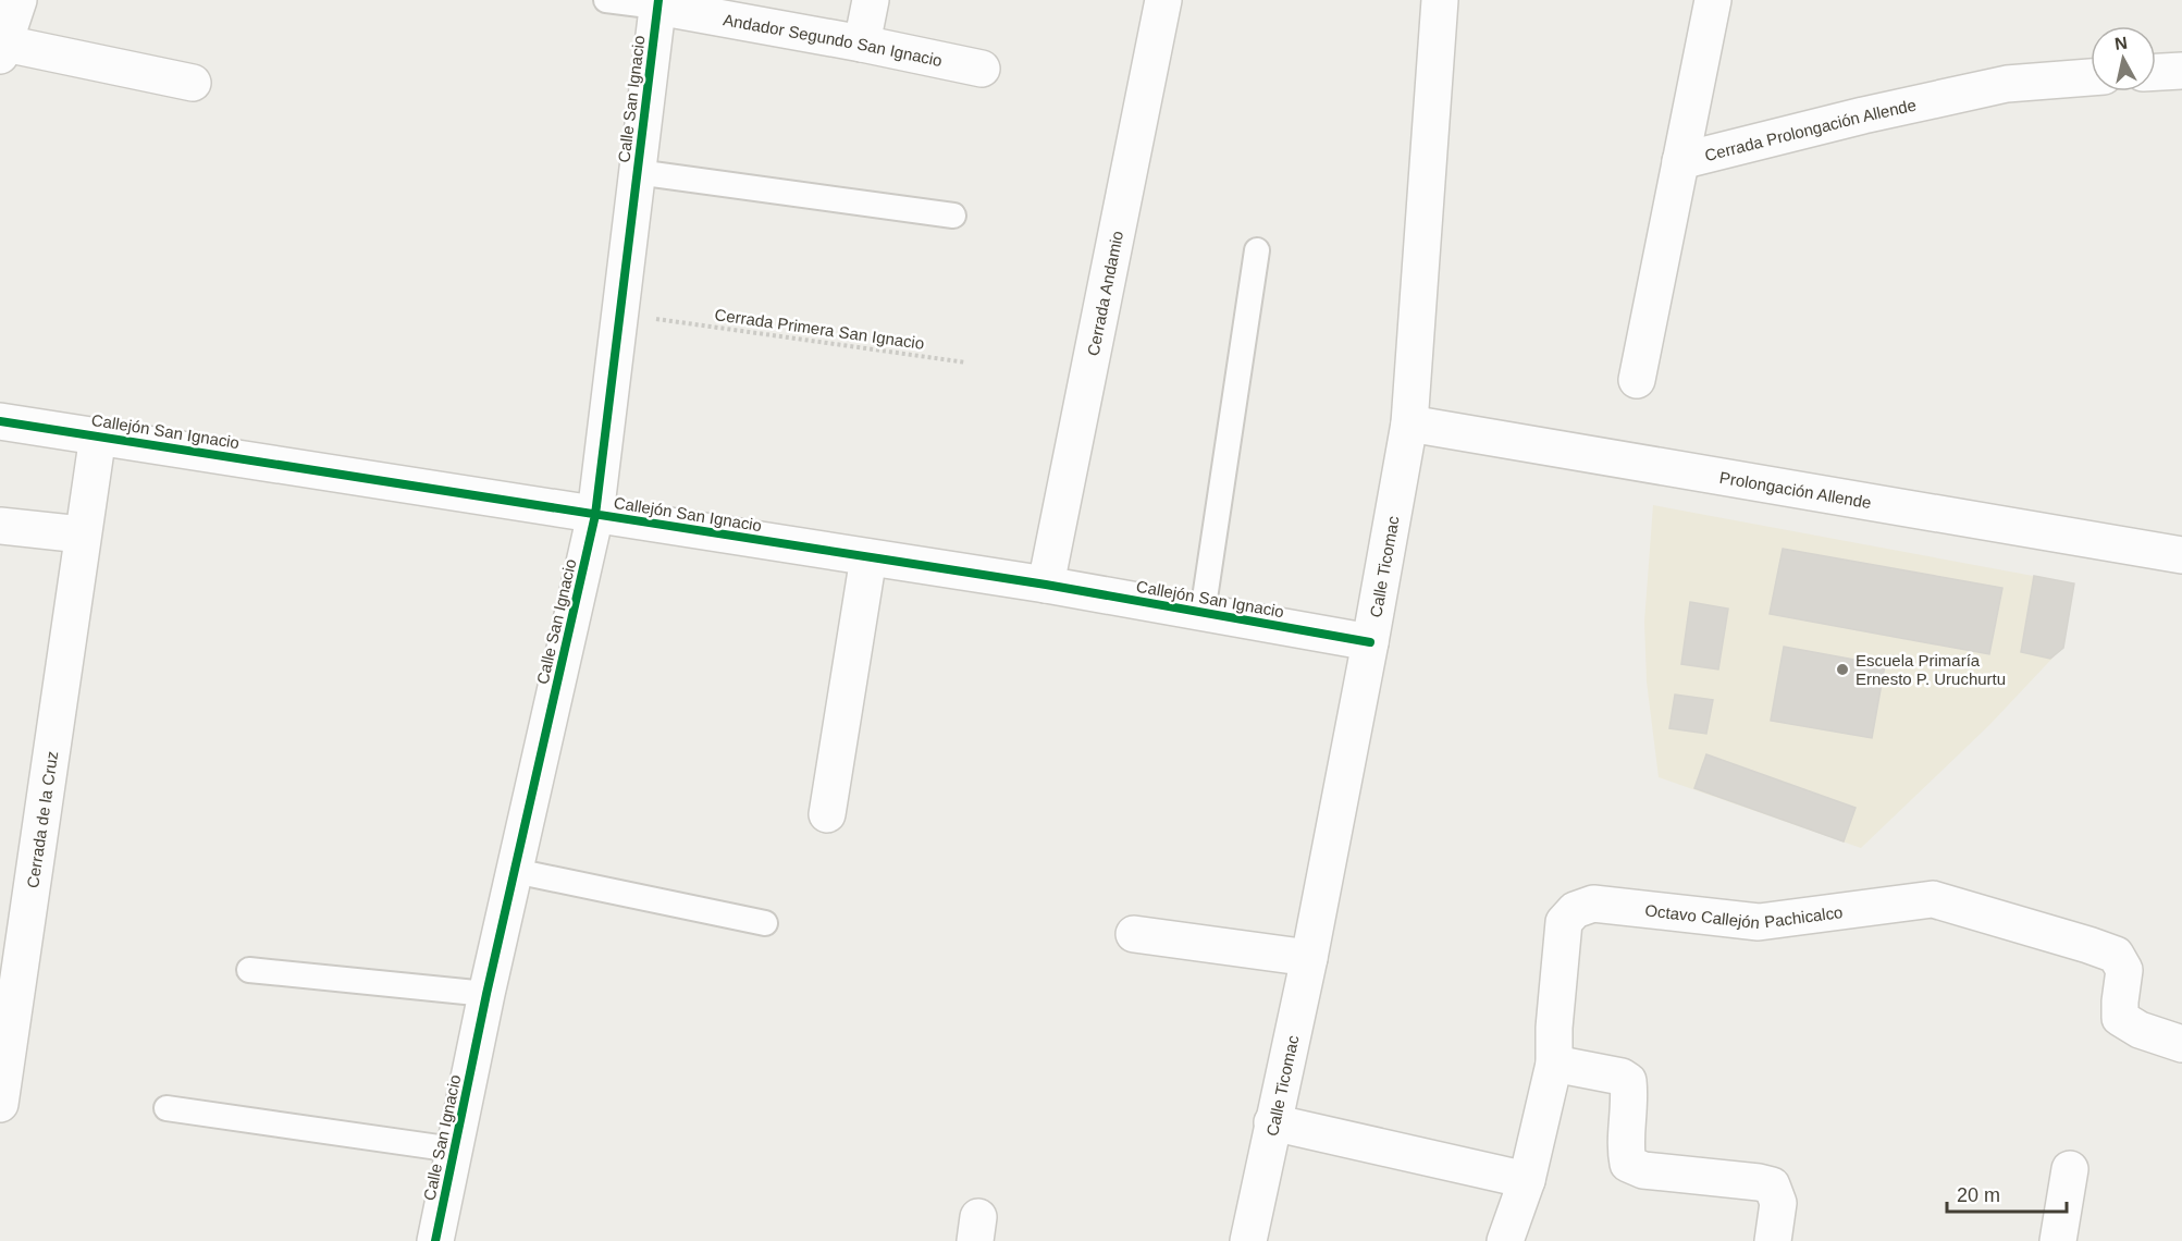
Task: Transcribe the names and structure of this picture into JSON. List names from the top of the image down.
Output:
{
  "streets": {
    "street": [
      "Andador Segundo San Ignacio",
      "Calle San Ignacio",
      "Cerrada Prolongación Allende",
      "Cerrada Andamio",
      "Callejón San Ignacio",
      "Prolongación Allende",
      "Calle Ticomac",
      "Cerrada de la Cruz",
      "Octavo Callejón Pachicalco"
    ],
    "path": ["Cerrada Primera San Ignacio"]
  },
  "crossings": [
    ["Andador Segundo San Ignacio", "Calle San Ignacio"],
    ["Calle San Ignacio", "Callejón San Ignacio"],
    ["Cerrada Andamio", "Callejón San Ignacio"],
    ["Callejón San Ignacio", "Calle Ticomac"],
    ["Callejón San Ignacio", "Cerrada de la Cruz"],
    ["Prolongación Allende", "Calle Ticomac"]
  ],
  "places": ["Escuela Primaría Ernesto P. Uruchurtu"],
  "scale_bar": "20 m",
  "north": "top"
}
